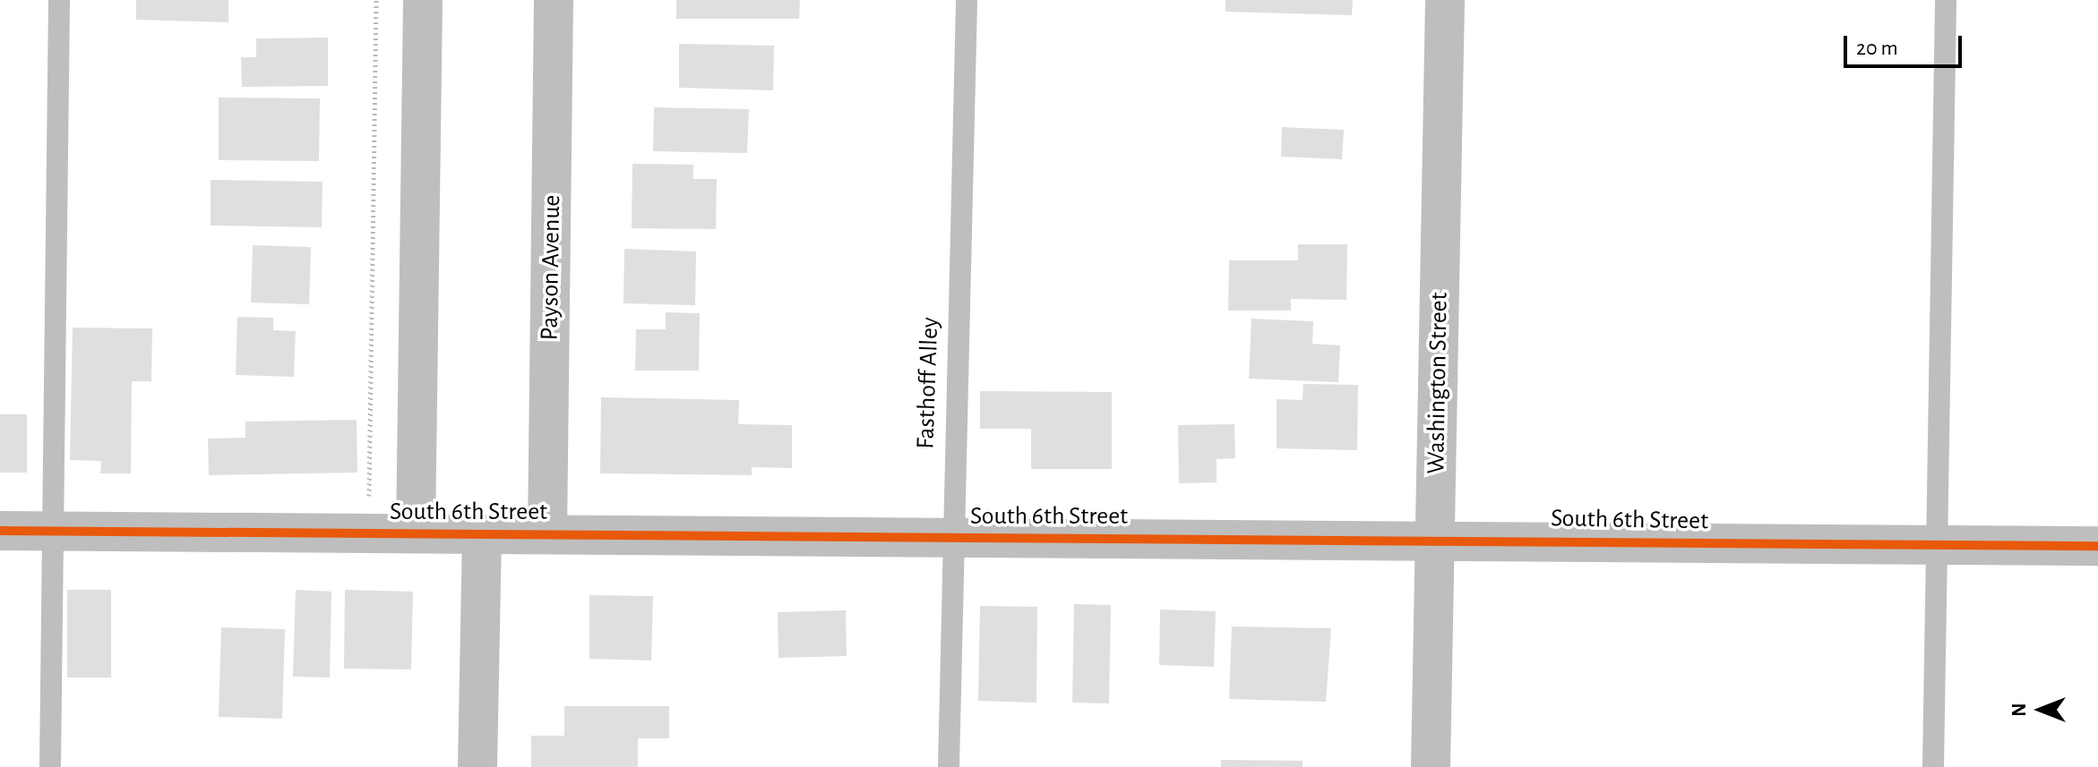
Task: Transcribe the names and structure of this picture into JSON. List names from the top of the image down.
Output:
{
  "streets": {
    "street": ["Payson Avenue", "Washington Street", "South 6th Street"],
    "lane": ["Fasthoff Alley"]
  },
  "crossings": [
    ["Payson Avenue", "South 6th Street"],
    ["Fasthoff Alley", "South 6th Street"],
    ["Washington Street", "South 6th Street"]
  ],
  "scale_bar": "20 m",
  "north": "left"
}
